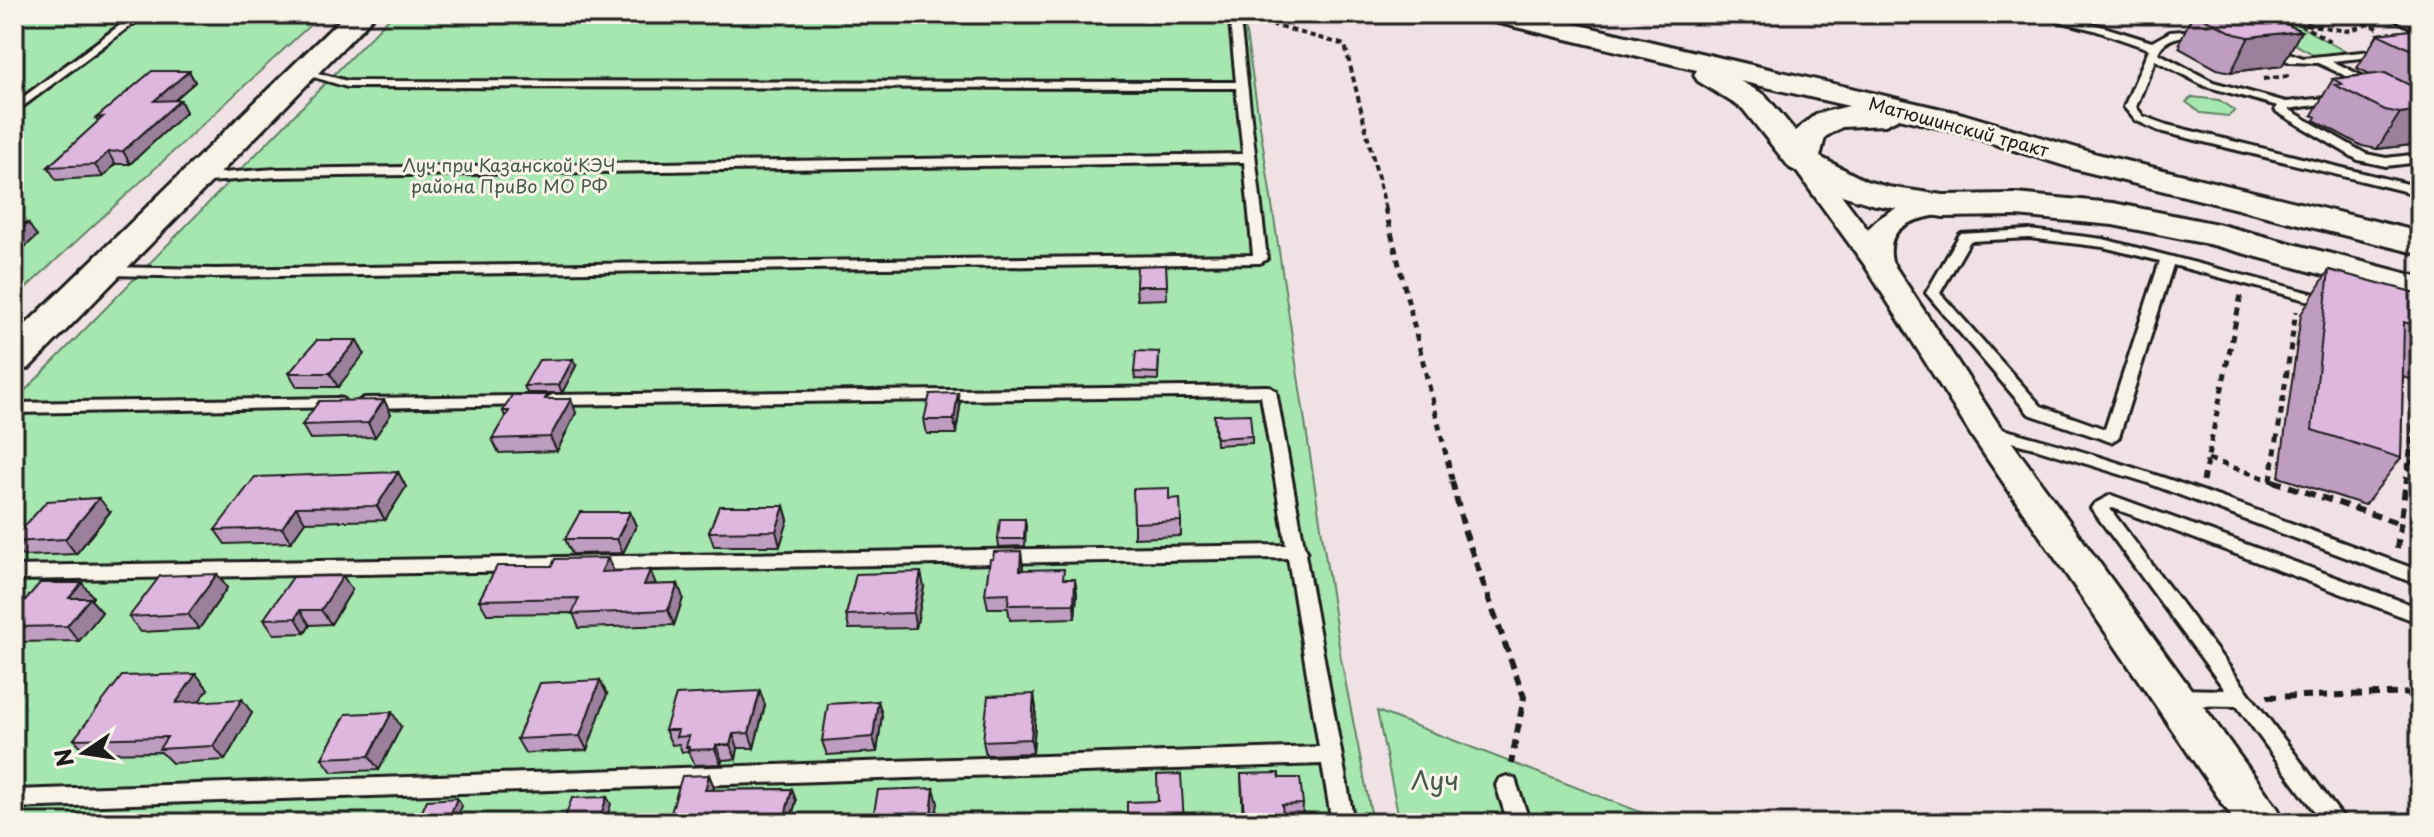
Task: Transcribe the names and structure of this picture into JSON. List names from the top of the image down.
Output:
{
  "streets": {
    "street": ["Матюшинский тракт"]
  },
  "parks": ["Луч при Казанской КЭЧ района ПриВо МО РФ", "Луч"],
  "north": "left"
}
